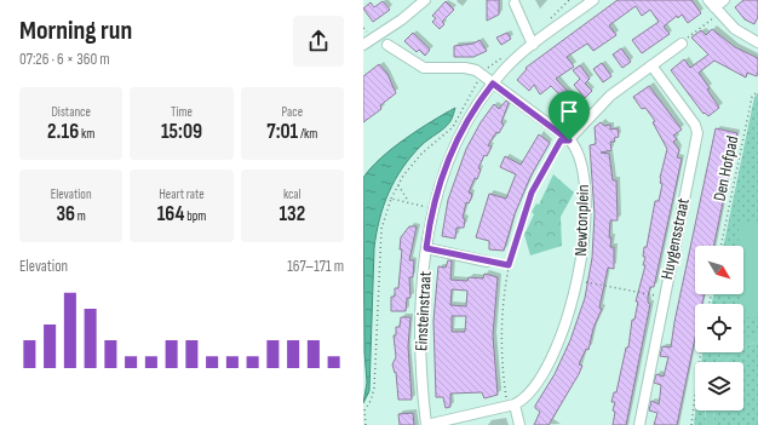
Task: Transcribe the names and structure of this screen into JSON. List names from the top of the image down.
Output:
{
  "streets": {
    "street": ["Newtonplein", "Huygensstraat", "Einsteinstraat"],
    "path": ["Den Hofpad"]
  },
  "north": "bottom right",
  "page": {
    "heading": ["Morning run", "07:26 · 6 × 360 m"],
    "stats": [
      ["Distance", "2.16 km"],
      ["Time", "15:09"],
      ["Pace", "7:01 /km"],
      ["Elevation", "36 m"],
      ["Heart rate", "164 bpm"],
      ["kcal", "132"]
    ],
    "chart": ["Elevation", "167–171 m"]
  }
}
